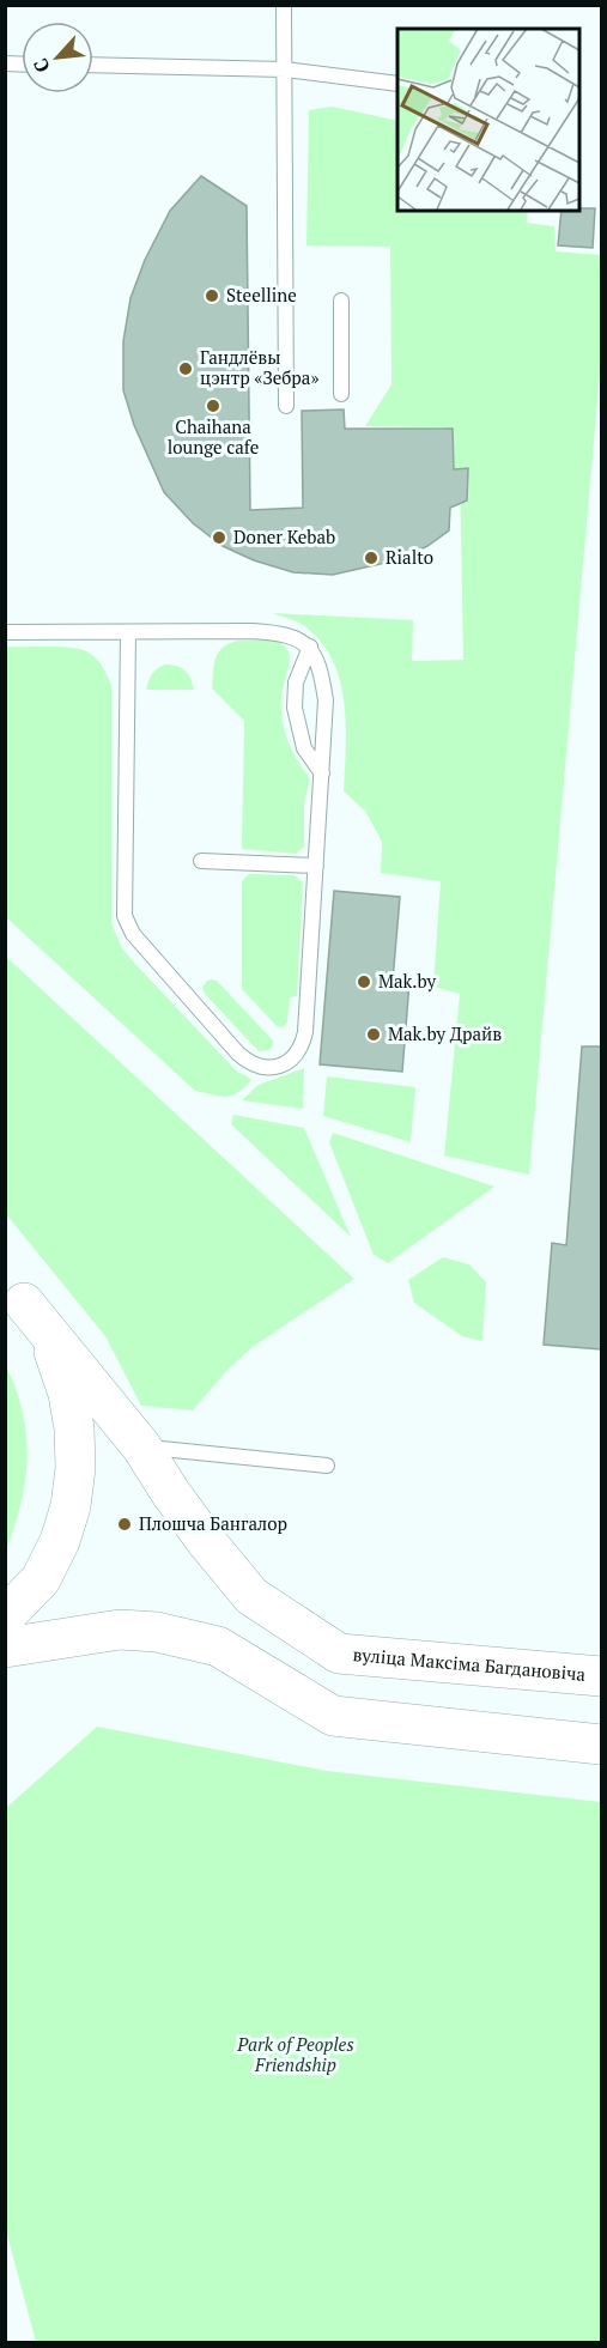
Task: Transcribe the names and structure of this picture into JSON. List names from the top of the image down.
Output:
{
  "streets": {
    "main road": ["вуліца Максіма Багдановіча"]
  },
  "parks": ["Park of Peoples Friendship"],
  "places": [
    "Steelline",
    "Гандлёвы цэнтр «Зебра»",
    "Chaihana lounge cafe",
    "Doner Kebab",
    "Rialto",
    "Mak.by",
    "Маk.by Драйв",
    "Плошча Бангалор"
  ],
  "north": "bottom left"
}
